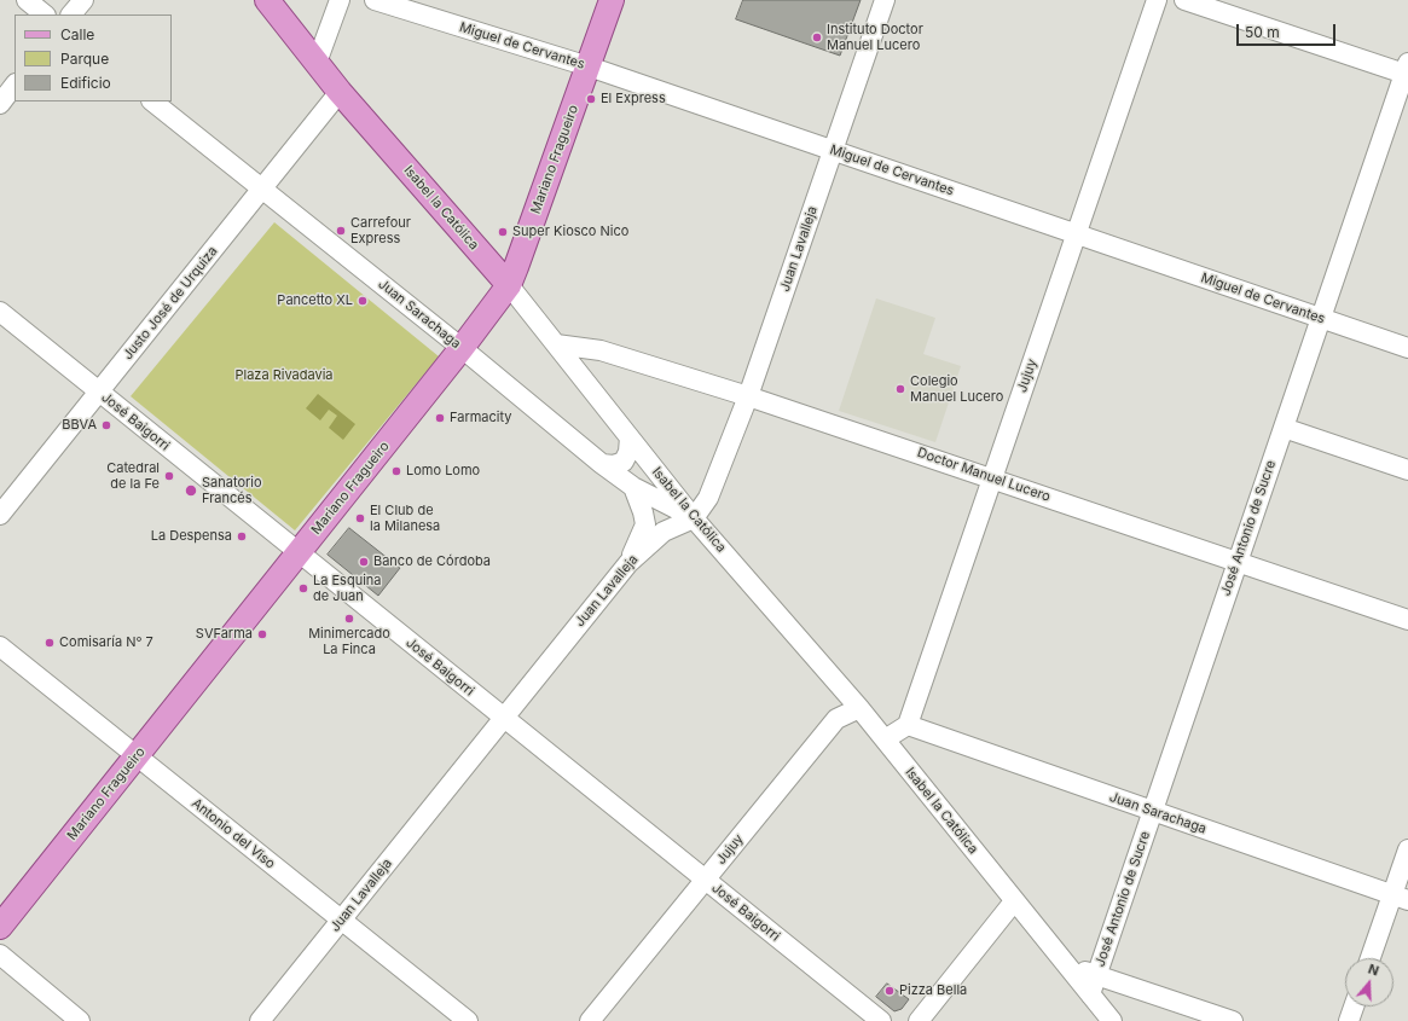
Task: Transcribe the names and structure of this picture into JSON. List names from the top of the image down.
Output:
{
  "streets": {
    "main road": ["Mariano Fragueiro", "Isabel la Católica"],
    "street": [
      "Miguel de Cervantes",
      "Juan Lavalleja",
      "Justo José de Urquiza",
      "Juan Sarachaga",
      "Jujuy",
      "José Baigorri",
      "Doctor Manuel Lucero",
      "José Antonio de Sucre",
      "Antonio del Viso"
    ]
  },
  "crossings": [
    ["Miguel de Cervantes", "Mariano Fragueiro"],
    ["Miguel de Cervantes", "Juan Lavalleja"],
    ["Miguel de Cervantes", "Jujuy"],
    ["Miguel de Cervantes", "José Antonio de Sucre"],
    ["Mariano Fragueiro", "Isabel la Católica"],
    ["Mariano Fragueiro", "Juan Sarachaga"],
    ["Mariano Fragueiro", "José Baigorri"],
    ["Mariano Fragueiro", "Antonio del Viso"],
    ["Isabel la Católica", "Juan Lavalleja"],
    ["Isabel la Católica", "Justo José de Urquiza"],
    ["Isabel la Católica", "Juan Sarachaga"],
    ["Isabel la Católica", "Jujuy"],
    ["Isabel la Católica", "Doctor Manuel Lucero"],
    ["Isabel la Católica", "José Antonio de Sucre"],
    ["Juan Lavalleja", "Juan Sarachaga"],
    ["Juan Lavalleja", "José Baigorri"],
    ["Juan Lavalleja", "Doctor Manuel Lucero"],
    ["Juan Lavalleja", "Antonio del Viso"],
    ["Justo José de Urquiza", "Juan Sarachaga"],
    ["Justo José de Urquiza", "José Baigorri"],
    ["Juan Sarachaga", "Jujuy"],
    ["Juan Sarachaga", "José Antonio de Sucre"],
    ["Jujuy", "José Baigorri"],
    ["Jujuy", "Doctor Manuel Lucero"],
    ["Doctor Manuel Lucero", "José Antonio de Sucre"]
  ],
  "parks": ["Plaza Rivadavia"],
  "places": [
    "Instituto Doctor Manuel Lucero",
    "El Express",
    "Carrefour Express",
    "Super Kiosco Nico",
    "Pancetto XL",
    "Colegio Manuel Lucero",
    "Farmacity",
    "BBVA",
    "Lomo Lomo",
    "Catedral de la Fe",
    "Sanatorio Francés",
    "El Club de la Milanesa",
    "La Despensa",
    "Banco de Córdoba",
    "La Esquina de Juan",
    "Minimercado La Finca",
    "SVFarma",
    "Comisaría N° 7",
    "Pizza Bella"
  ],
  "legend": ["Calle", "Parque", "Edificio"],
  "scale_bar": "50 m",
  "north": "top"
}
